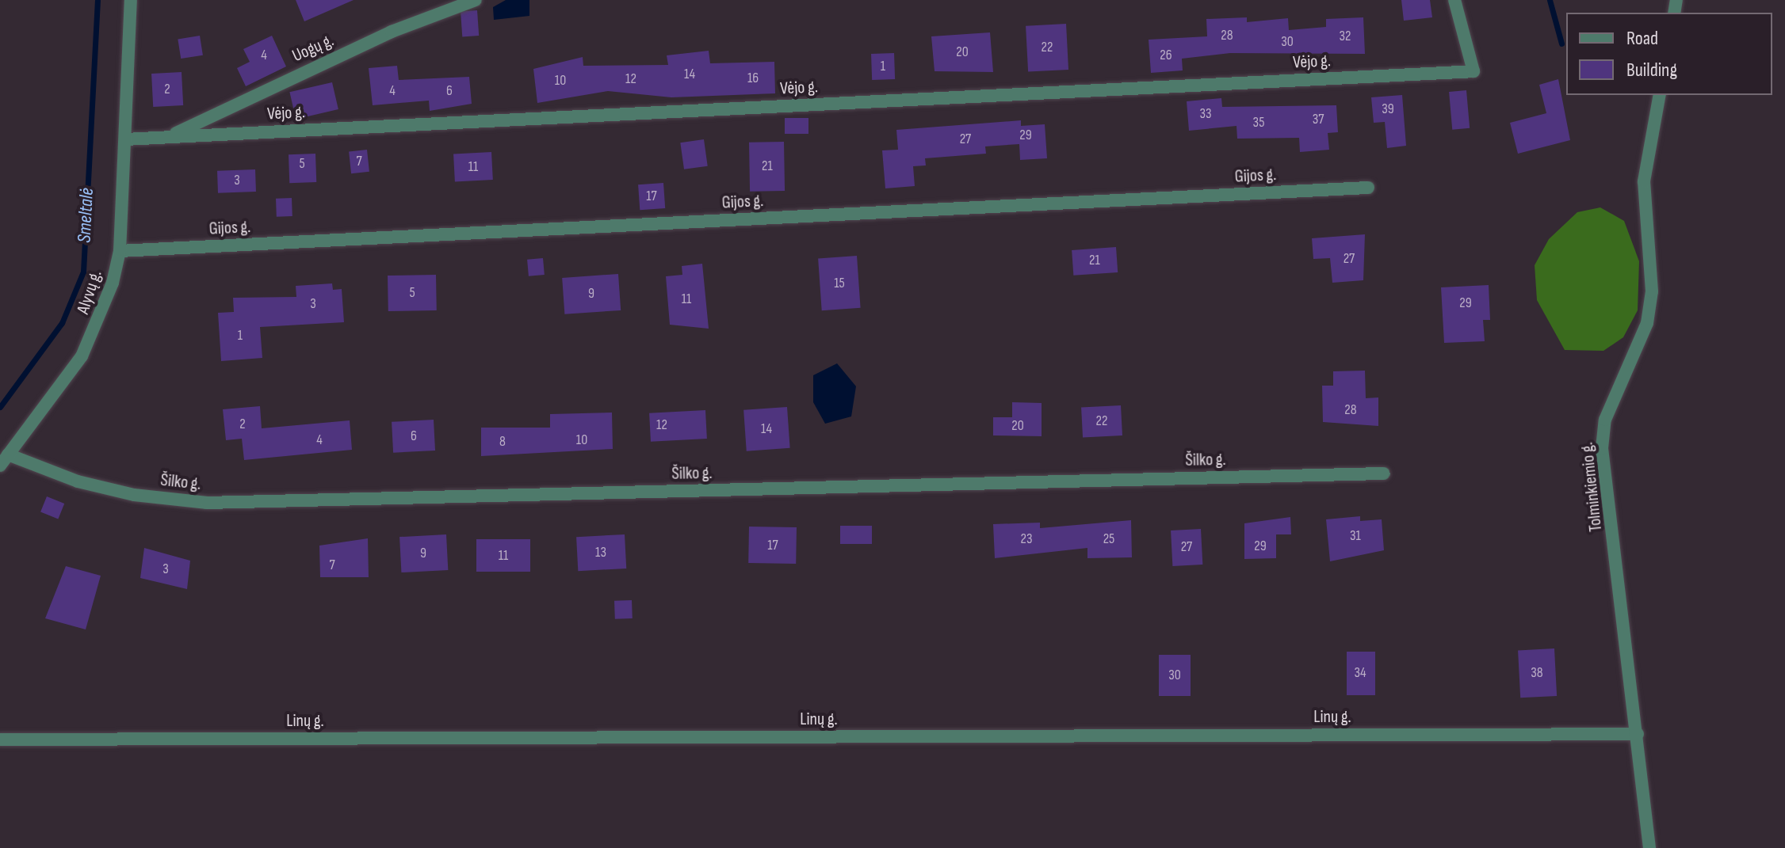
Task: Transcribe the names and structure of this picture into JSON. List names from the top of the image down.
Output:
{
  "streets": {
    "street": [
      "Uogų g.",
      "Vėjo g.",
      "Gijos g.",
      "Alyvų g.",
      "Šilko g.",
      "Tolminkiemio g.",
      "Linų g."
    ]
  },
  "crossings": [
    ["Uogų g.", "Vėjo g."],
    ["Vėjo g.", "Alyvų g."],
    ["Gijos g.", "Alyvų g."],
    ["Alyvų g.", "Šilko g."],
    ["Tolminkiemio g.", "Linų g."]
  ],
  "water": ["Smeltalė"],
  "house_numbers": [
    "28",
    "32",
    "30",
    "22",
    "20",
    "4",
    "26",
    "1",
    "14",
    "16",
    "12",
    "10",
    "2",
    "4",
    "6",
    "39",
    "33",
    "37",
    "35",
    "29",
    "27",
    "7",
    "5",
    "21",
    "11",
    "3",
    "17",
    "27",
    "21",
    "15",
    "5",
    "9",
    "11",
    "29",
    "3",
    "1",
    "28",
    "22",
    "2",
    "12",
    "20",
    "14",
    "6",
    "4",
    "10",
    "8",
    "31",
    "23",
    "25",
    "17",
    "29",
    "27",
    "13",
    "9",
    "11",
    "7",
    "3",
    "34",
    "38",
    "30"
  ],
  "legend": ["Road", "Building"]
}
